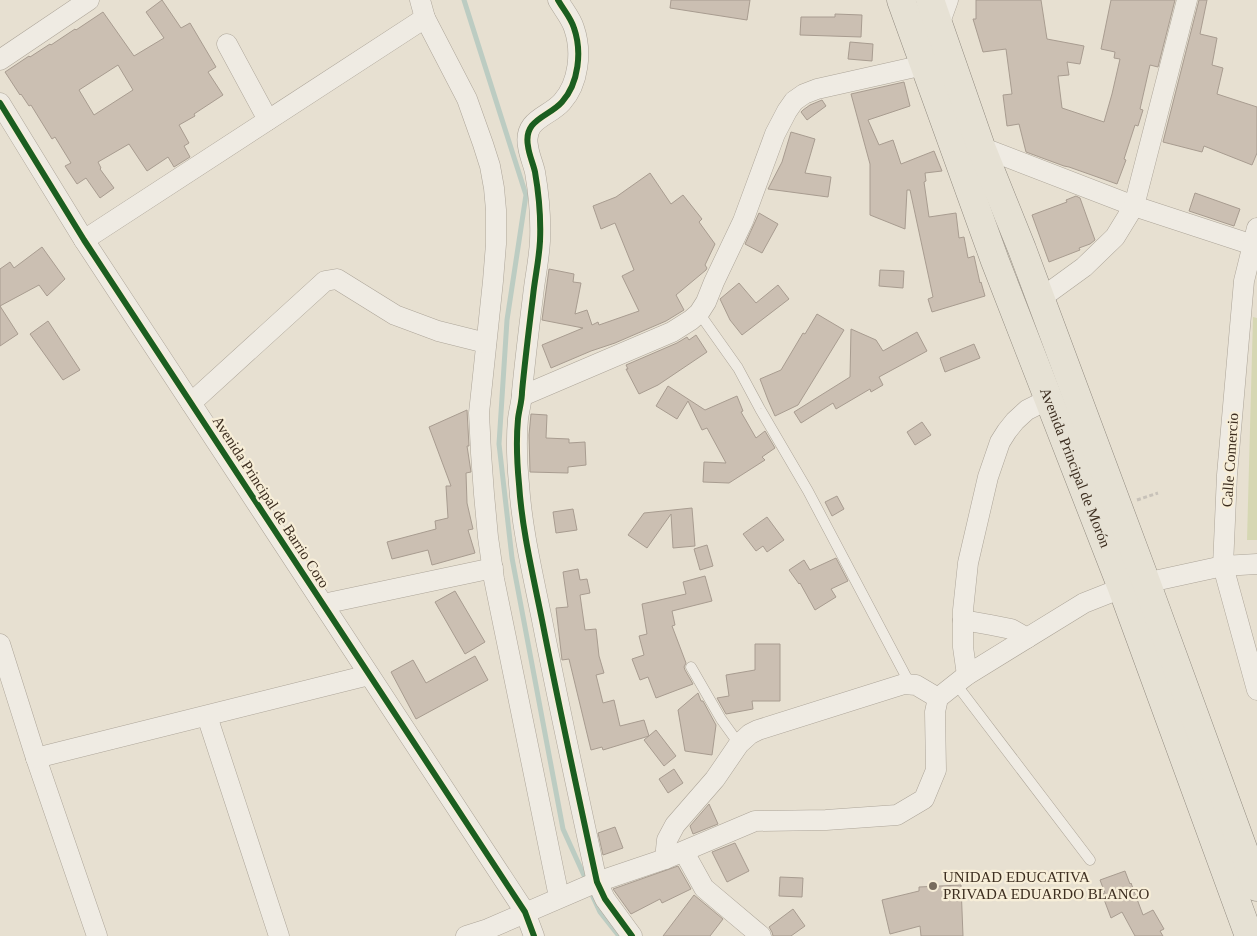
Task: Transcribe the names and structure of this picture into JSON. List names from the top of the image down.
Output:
{
  "streets": {
    "main road": ["Avenida Principal de Morón"],
    "street": ["Calle Comercio", "Avenida Principal de Barrio Coro"]
  },
  "places": ["UNIDAD EDUCATIVA PRIVADA EDUARDO BLANCO"]
}
